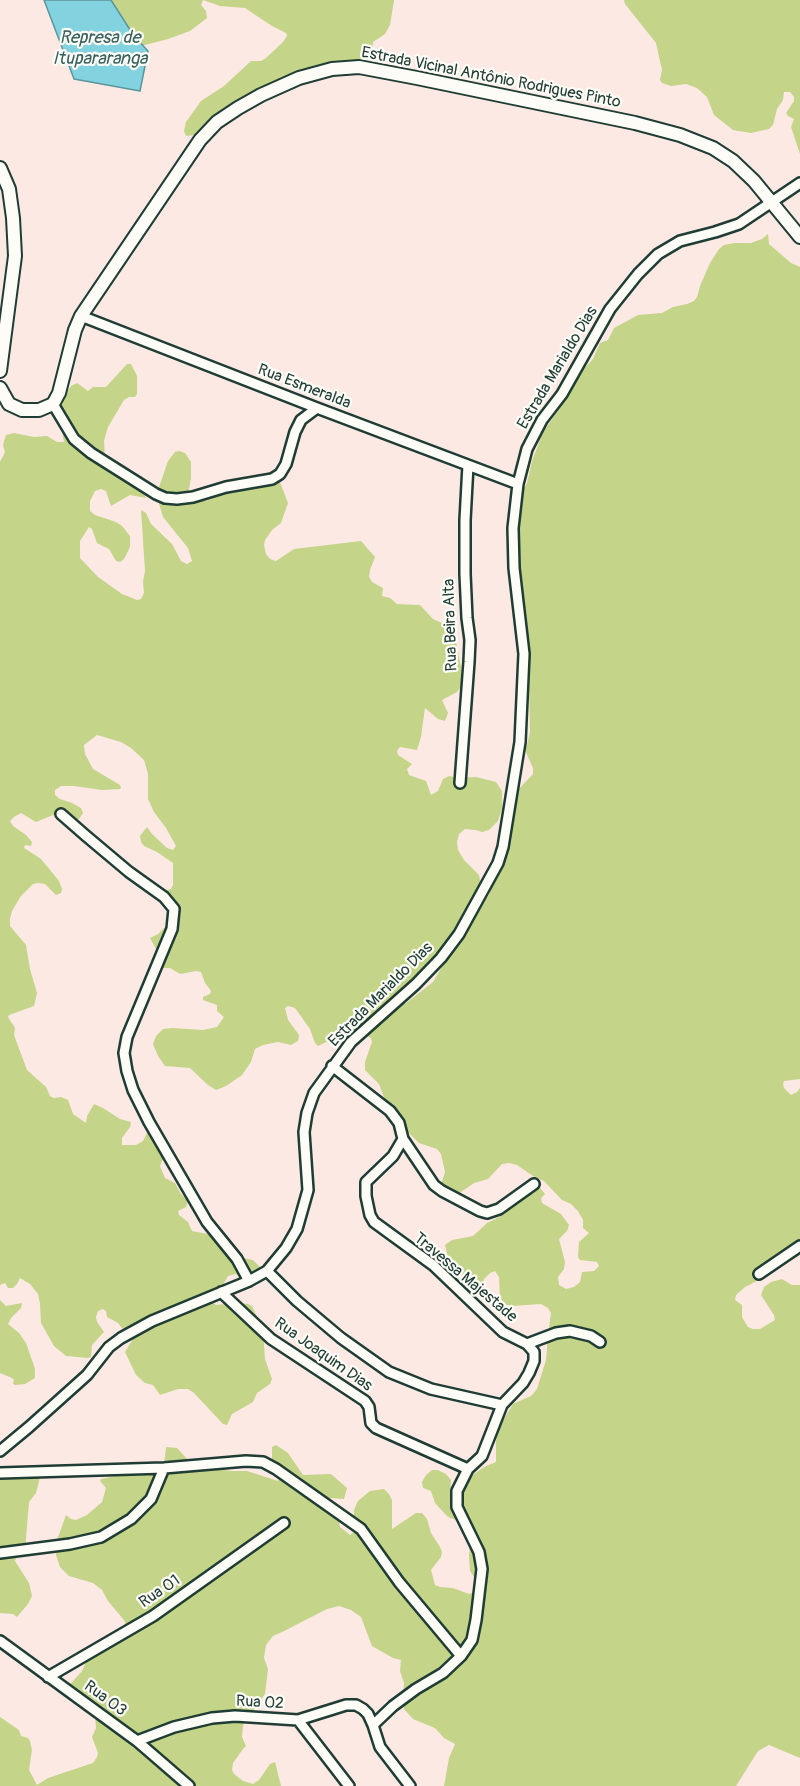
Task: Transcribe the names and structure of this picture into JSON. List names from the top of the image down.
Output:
{
  "streets": {
    "street": [
      "Estrada Vicinal Antônio Rodrigues Pinto",
      "Estrada Marialdo Dias",
      "Rua Esmeralda",
      "Rua Beira Alta",
      "Travessa Majestade",
      "Rua Joaquim Dias",
      "Rua 01",
      "Rua 03",
      "Rua 02"
    ]
  },
  "crossings": [
    ["Estrada Vicinal Antônio Rodrigues Pinto", "Estrada Marialdo Dias"],
    ["Estrada Vicinal Antônio Rodrigues Pinto", "Rua Esmeralda"],
    ["Estrada Marialdo Dias", "Rua Esmeralda"],
    ["Estrada Marialdo Dias", "Rua Joaquim Dias"],
    ["Rua Esmeralda", "Rua Beira Alta"],
    ["Rua 01", "Rua 03"],
    ["Rua 03", "Rua 02"]
  ],
  "water": ["Represa de Itupararanga"]
}
